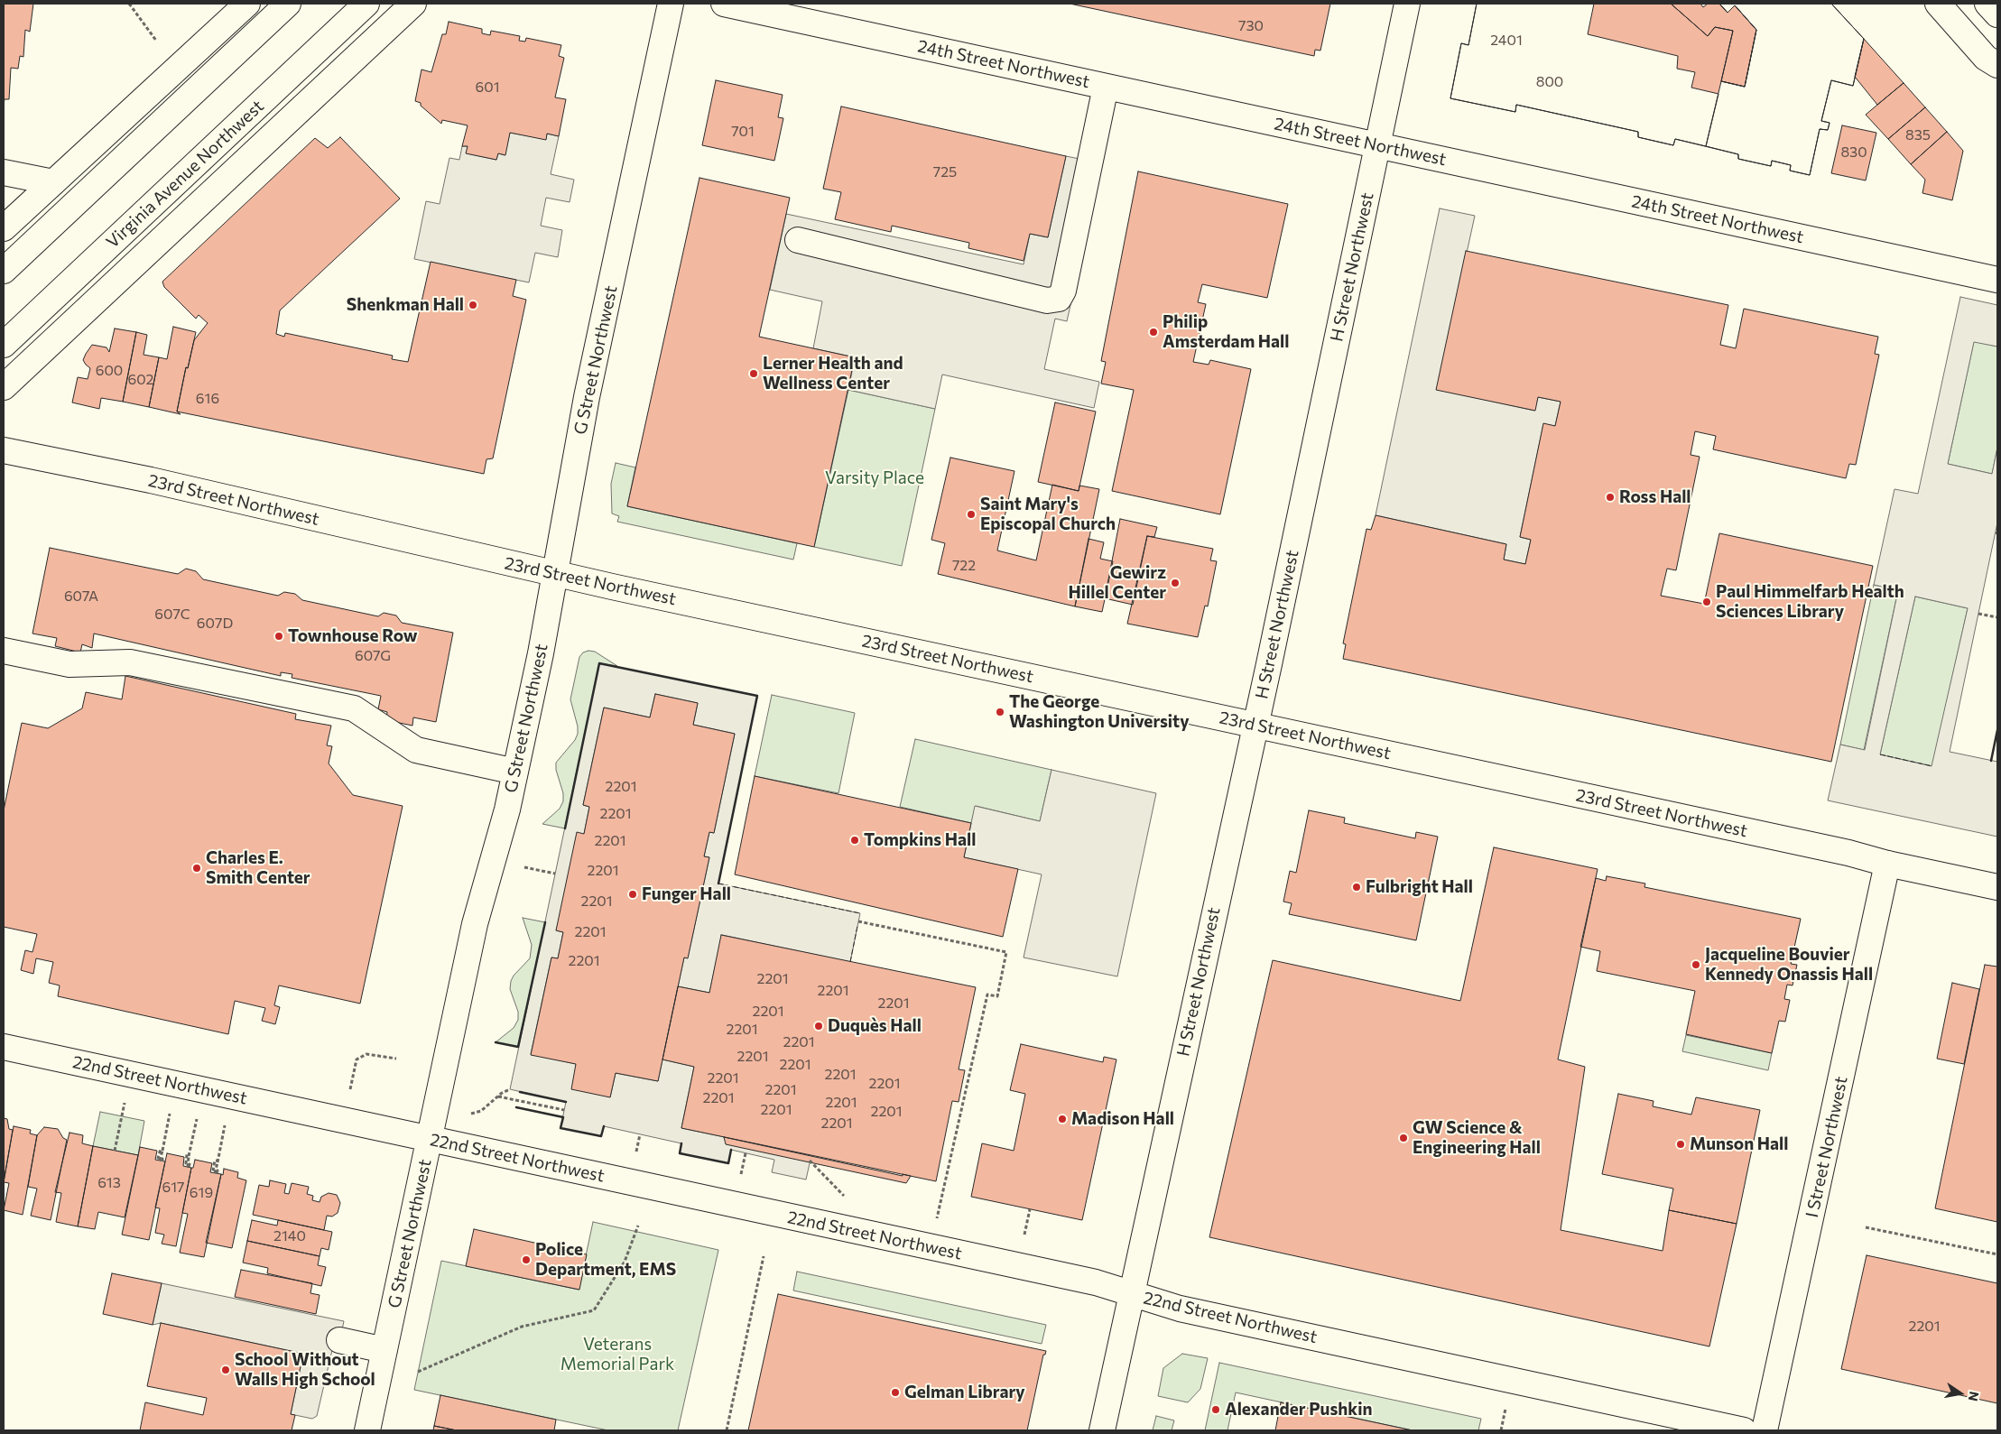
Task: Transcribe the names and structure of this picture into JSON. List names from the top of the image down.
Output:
{
  "streets": {
    "street": [
      "24th Street Northwest",
      "Virginia Avenue Northwest",
      "H Street Northwest",
      "G Street Northwest",
      "23rd Street Northwest",
      "22nd Street Northwest",
      "I Street Northwest"
    ]
  },
  "crossings": [
    ["24th Street Northwest", "H Street Northwest"],
    ["H Street Northwest", "23rd Street Northwest"],
    ["H Street Northwest", "22nd Street Northwest"],
    ["G Street Northwest", "23rd Street Northwest"],
    ["G Street Northwest", "22nd Street Northwest"],
    ["23rd Street Northwest", "I Street Northwest"]
  ],
  "parks": ["Varsity Place", "Veterans Memorial Park"],
  "places": [
    "Shenkman Hall",
    "Philip Amsterdam Hall",
    "Lerner Health and Wellness Center",
    "Ross Hall",
    "Saint Mary's Episcopal Church",
    "Gewirz Hillel Center",
    "Paul Himmelfarb Health Sciences Library",
    "Townhouse Row",
    "The George Washington University",
    "Tompkins Hall",
    "Charles E. Smith Center",
    "Fulbright Hall",
    "Funger Hall",
    "Jacqueline Bouvier Kennedy Onassis Hall",
    "Duquès Hall",
    "Madison Hall",
    "GW Science & Engineering Hall",
    "Munson Hall",
    "Police Department, EMS",
    "School Without Walls High School",
    "Gelman Library",
    "Alexander Pushkin"
  ],
  "house_numbers": [
    "730",
    "2401",
    "800",
    "601",
    "701",
    "835",
    "830",
    "725",
    "600",
    "602",
    "616",
    "722",
    "607A",
    "607C",
    "607D",
    "607G",
    "2201",
    "2201",
    "2201",
    "2201",
    "2201",
    "2201",
    "2201",
    "2201",
    "2201",
    "2201",
    "2201",
    "2201",
    "2201",
    "2201",
    "2201",
    "2201",
    "2201",
    "2201",
    "2201",
    "2201",
    "2201",
    "2201",
    "2201",
    "2201",
    "613",
    "617",
    "619",
    "2140",
    "2201"
  ],
  "north": "right"
}
